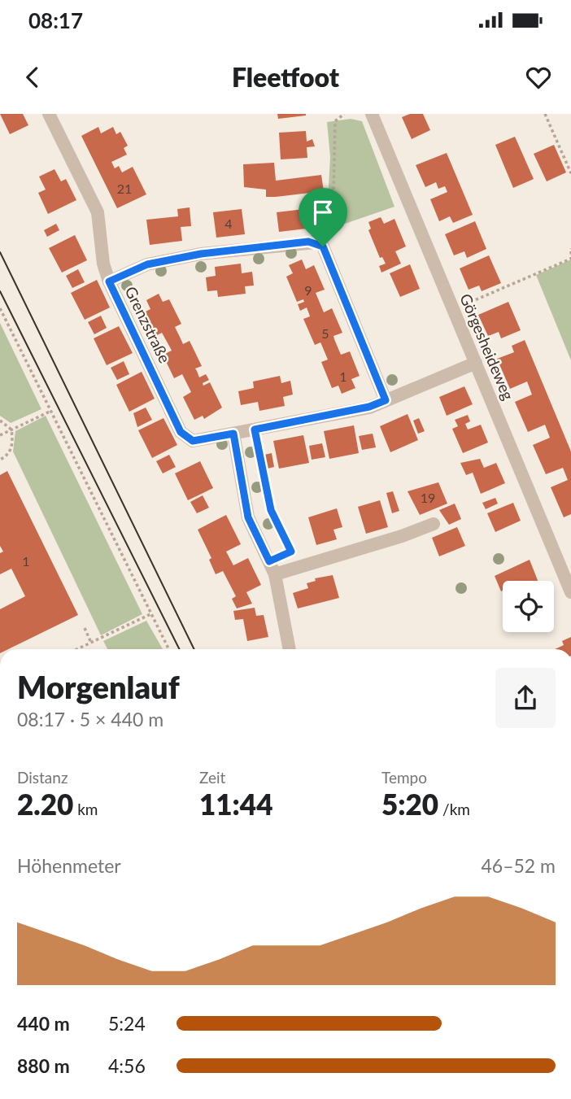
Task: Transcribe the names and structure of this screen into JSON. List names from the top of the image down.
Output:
{
  "streets": {
    "street": ["Grenzstraße", "Görgesheideweg"]
  },
  "crossings": [
    ["Grenzstraße", "Görgesheideweg"]
  ],
  "house_numbers": [
    "21",
    "4",
    "9",
    "5",
    "1",
    "19",
    "1"
  ],
  "page": {
    "status": "08:17",
    "header": "Fleetfoot",
    "heading": ["Morgenlauf", "08:17 · 5 × 440 m"],
    "stats": [
      ["Distanz", "2.20 km"],
      ["Zeit", "11:44"],
      ["Tempo", "5:20 /km"]
    ],
    "chart": ["Höhenmeter", "46–52 m"],
    "list": [
      {
        "name": "440 m",
        "note": "5:24"
      },
      {
        "name": "880 m",
        "note": "4:56"
      }
    ]
  }
}
